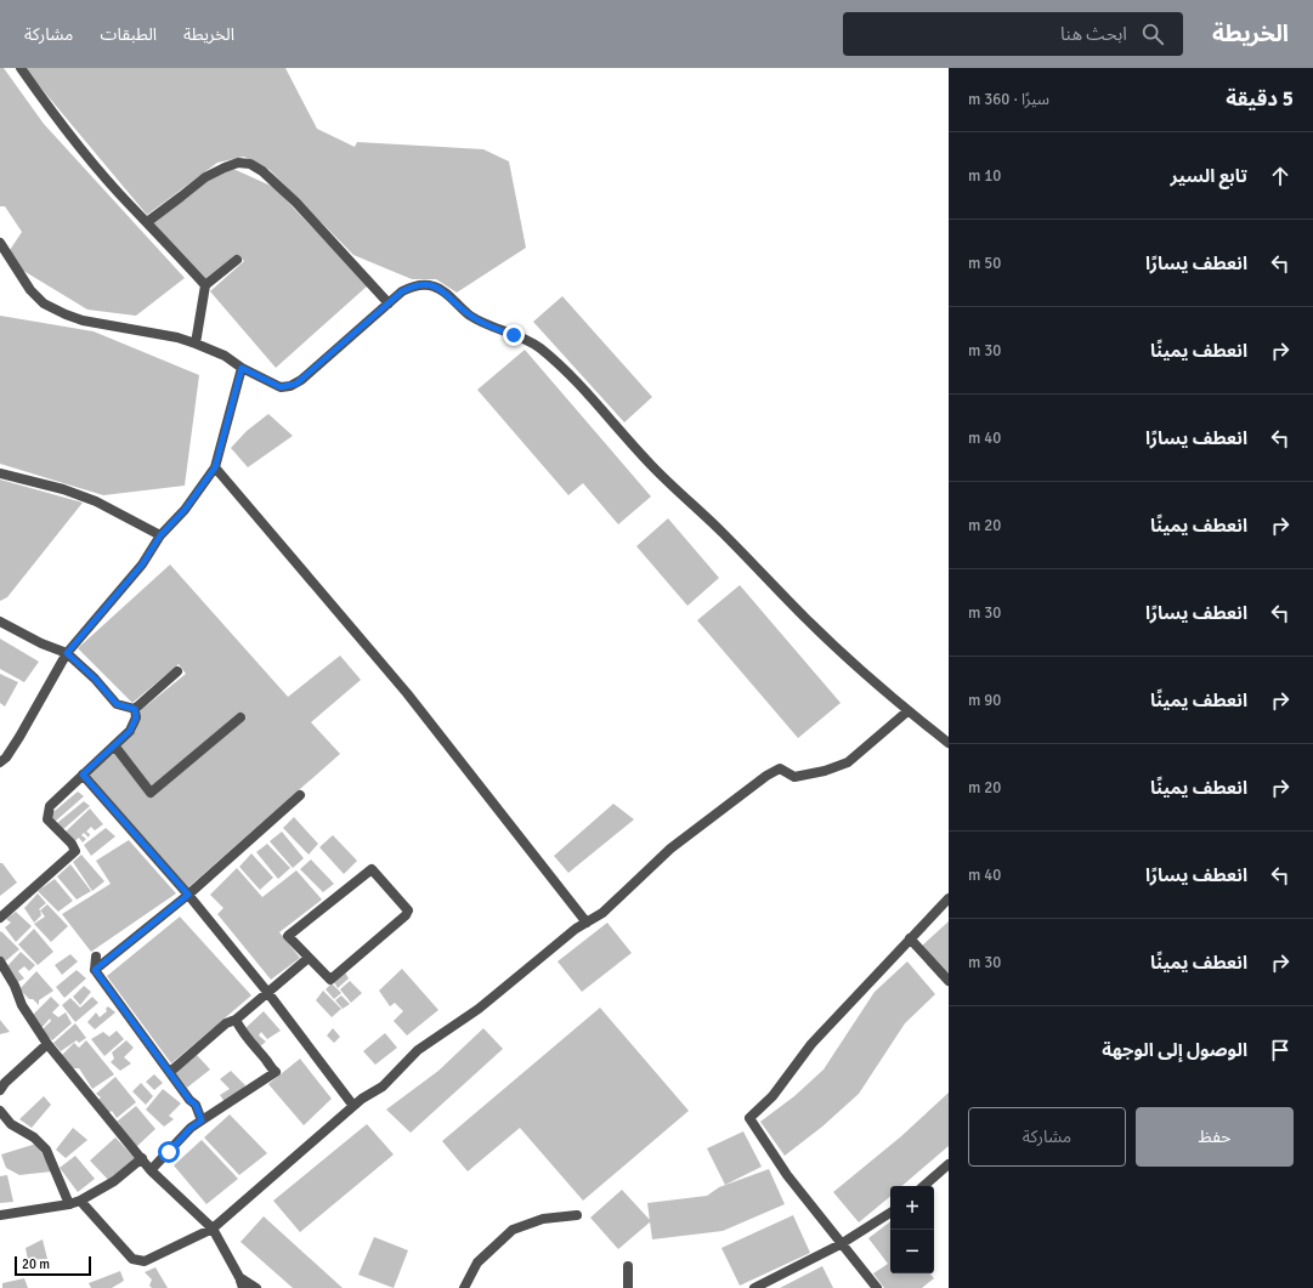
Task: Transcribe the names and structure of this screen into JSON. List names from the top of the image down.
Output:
{
  "scale_bar": "20 m",
  "page": {
    "header": "الخريطة",
    "search": "ابحث هنا",
    "nav": ["الخريطة", "الطبقات", "مشاركة"],
    "heading": ["5 دقيقة", "سيرًا · 360 m"],
    "list": [
      ["تابع السير", "10 m"],
      ["انعطف يسارًا", "50 m"],
      ["انعطف يمينًا", "30 m"],
      ["انعطف يسارًا", "40 m"],
      ["انعطف يمينًا", "20 m"],
      ["انعطف يسارًا", "30 m"],
      ["انعطف يمينًا", "90 m"],
      ["انعطف يمينًا", "20 m"],
      ["انعطف يسارًا", "40 m"],
      ["انعطف يمينًا", "30 m"],
      "الوصول إلى الوجهة"
    ],
    "buttons": ["حفظ", "مشاركة"],
    "map_buttons": ["+", "−"],
    "scale": "20 m"
  }
}
